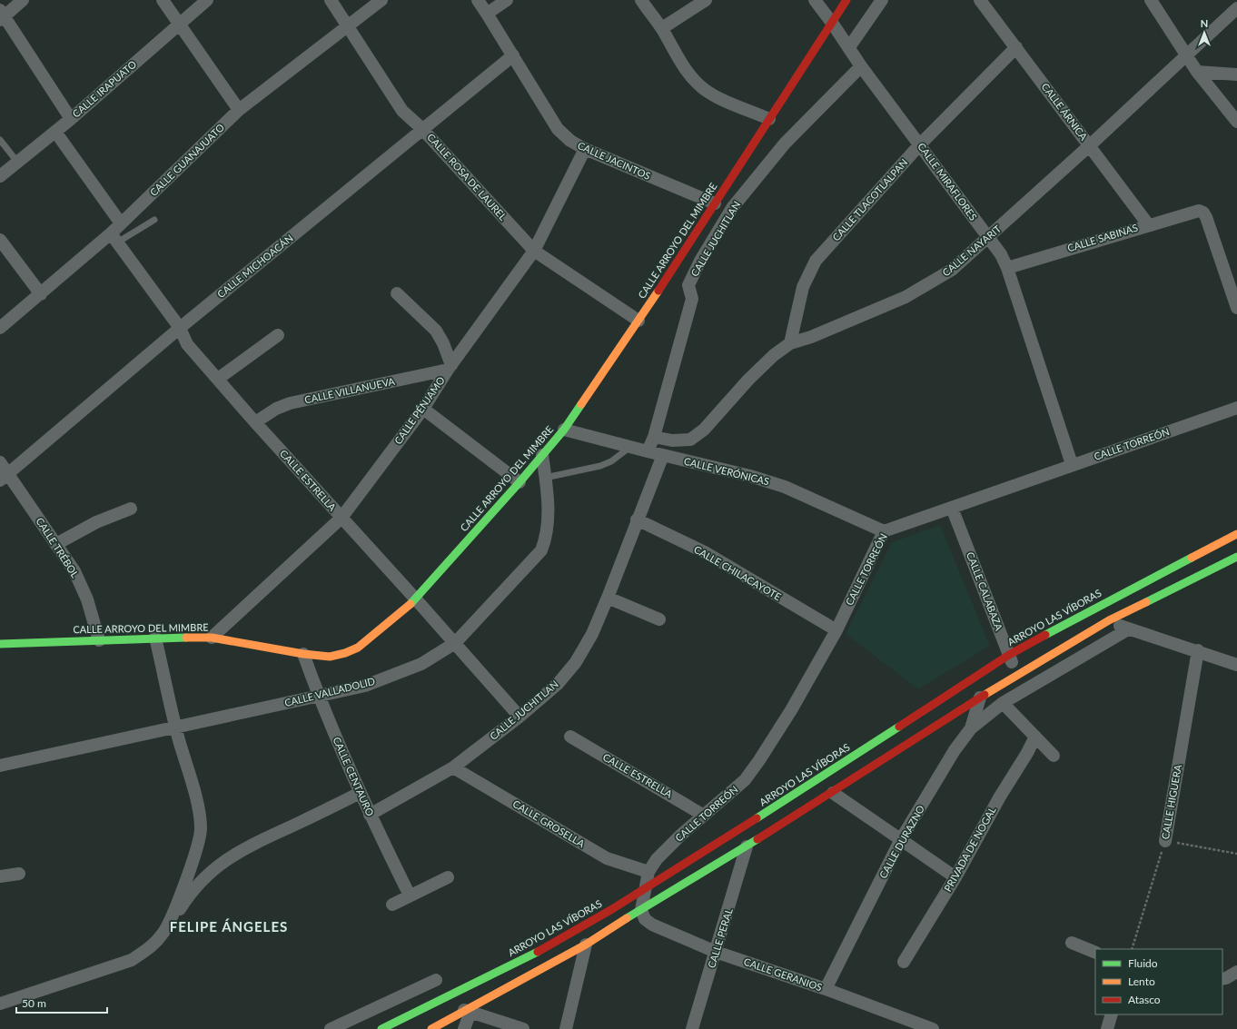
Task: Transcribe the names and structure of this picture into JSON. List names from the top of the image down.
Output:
{
  "streets": {
    "main road": ["CALLE ARROYO DEL MIMBRE", "ARROYO LAS VÍBORAS"],
    "street": [
      "CALLE IRAPUATO",
      "CALLE ÁRNICA",
      "CALLE GUANAJUATO",
      "CALLE JACINTOS",
      "CALLE ROSA DE LAUREL",
      "CALLE MIRAFLORES",
      "CALLE TLACOTLALPAN",
      "CALLE SABINAS",
      "CALLE JUCHITLAN",
      "CALLE NAYARIT",
      "CALLE MICHOACÁN",
      "CALLE VILLANUEVA",
      "CALLE PÉNJAMO",
      "CALLE TORREÓN",
      "CALLE VERÓNICAS",
      "CALLE ESTRELLA",
      "CALLE TRÉBOL",
      "CALLE CHILACAYOTE",
      "CALLE CALABAZA",
      "CALLE VALLADOLID",
      "CALLE CENTAURO",
      "CALLE HIGUERA",
      "CALLE GROSELLA",
      "CALLE DURAZNO",
      "PRIVADA DE NOGAL",
      "CALLE PERAL",
      "CALLE GERANIOS"
    ]
  },
  "crossings": [
    ["CALLE ÁRNICA", "CALLE TLACOTLALPAN"],
    ["CALLE ÁRNICA", "CALLE SABINAS"],
    ["CALLE ÁRNICA", "CALLE NAYARIT"],
    ["CALLE GUANAJUATO", "CALLE ROSA DE LAUREL"],
    ["CALLE GUANAJUATO", "CALLE ESTRELLA"],
    ["CALLE JACINTOS", "CALLE ARROYO DEL MIMBRE"],
    ["CALLE JACINTOS", "CALLE MICHOACÁN"],
    ["CALLE JACINTOS", "CALLE PÉNJAMO"],
    ["CALLE ROSA DE LAUREL", "CALLE ARROYO DEL MIMBRE"],
    ["CALLE ROSA DE LAUREL", "CALLE MICHOACÁN"],
    ["CALLE ROSA DE LAUREL", "CALLE PÉNJAMO"],
    ["CALLE MIRAFLORES", "CALLE TLACOTLALPAN"],
    ["CALLE MIRAFLORES", "CALLE SABINAS"],
    ["CALLE MIRAFLORES", "CALLE JUCHITLAN"],
    ["CALLE MIRAFLORES", "CALLE ARROYO DEL MIMBRE"],
    ["CALLE MIRAFLORES", "CALLE NAYARIT"],
    ["CALLE MIRAFLORES", "CALLE TORREÓN"],
    ["CALLE TLACOTLALPAN", "CALLE NAYARIT"],
    ["CALLE JUCHITLAN", "CALLE NAYARIT"],
    ["CALLE JUCHITLAN", "CALLE VERÓNICAS"],
    ["CALLE JUCHITLAN", "CALLE ESTRELLA"],
    ["CALLE JUCHITLAN", "CALLE CHILACAYOTE"],
    ["CALLE JUCHITLAN", "CALLE CENTAURO"],
    ["CALLE JUCHITLAN", "CALLE GROSELLA"],
    ["CALLE ARROYO DEL MIMBRE", "CALLE PÉNJAMO"],
    ["CALLE ARROYO DEL MIMBRE", "CALLE VERÓNICAS"],
    ["CALLE ARROYO DEL MIMBRE", "CALLE ESTRELLA"],
    ["CALLE ARROYO DEL MIMBRE", "CALLE TRÉBOL"],
    ["CALLE ARROYO DEL MIMBRE", "CALLE VALLADOLID"],
    ["CALLE ARROYO DEL MIMBRE", "CALLE CENTAURO"],
    ["CALLE MICHOACÁN", "CALLE ESTRELLA"],
    ["CALLE MICHOACÁN", "CALLE TRÉBOL"],
    ["CALLE VILLANUEVA", "CALLE PÉNJAMO"],
    ["CALLE VILLANUEVA", "CALLE ESTRELLA"],
    ["CALLE PÉNJAMO", "CALLE ESTRELLA"],
    ["CALLE TORREÓN", "CALLE VERÓNICAS"],
    ["CALLE TORREÓN", "CALLE ESTRELLA"],
    ["CALLE TORREÓN", "CALLE CHILACAYOTE"],
    ["CALLE TORREÓN", "CALLE CALABAZA"],
    ["CALLE TORREÓN", "ARROYO LAS VÍBORAS"],
    ["CALLE TORREÓN", "CALLE GROSELLA"],
    ["CALLE TORREÓN", "CALLE GERANIOS"],
    ["CALLE ESTRELLA", "CALLE VALLADOLID"],
    ["CALLE CALABAZA", "ARROYO LAS VÍBORAS"],
    ["CALLE VALLADOLID", "CALLE CENTAURO"],
    ["CALLE DURAZNO", "CALLE GERANIOS"],
    ["CALLE PERAL", "CALLE GERANIOS"]
  ],
  "districts": ["FELIPE ÁNGELES"],
  "legend": ["Fluido", "Lento", "Atasco"],
  "scale_bar": "50 m",
  "north": "top"
}
